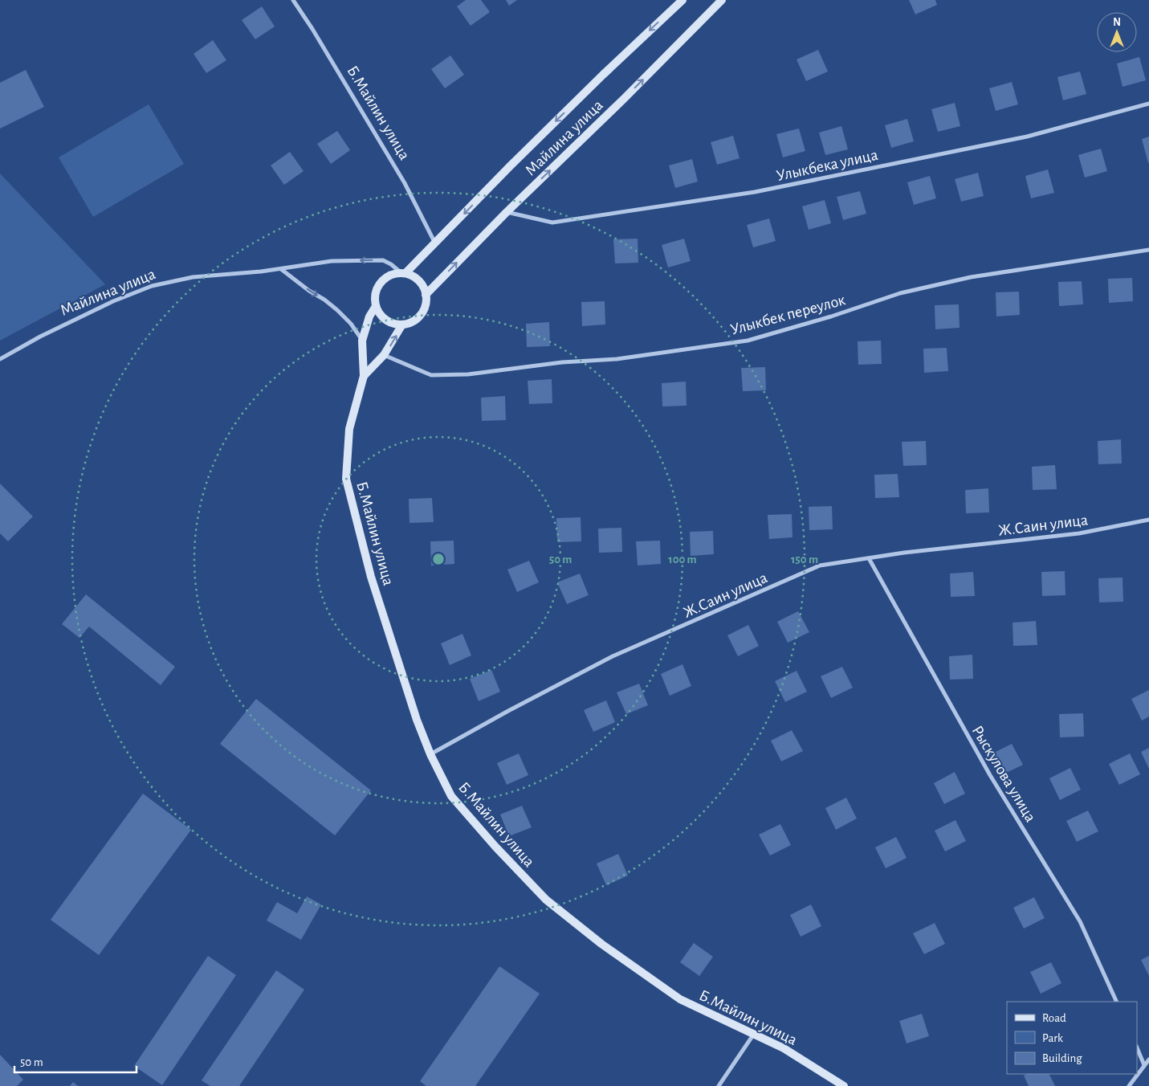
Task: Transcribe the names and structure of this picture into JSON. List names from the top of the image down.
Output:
{
  "streets": {
    "street": [
      "Б.Майлин улица",
      "Майлина улица",
      "Улыкбека улица",
      "Улыкбек переулок",
      "Ж.Саин улица",
      "Рыскулова улица"
    ]
  },
  "crossings": [
    ["Б.Майлин улица", "Майлина улица"],
    ["Б.Майлин улица", "Улыкбек переулок"],
    ["Б.Майлин улица", "Ж.Саин улица"],
    ["Майлина улица", "Улыкбека улица"],
    ["Ж.Саин улица", "Рыскулова улица"]
  ],
  "legend": ["Road", "Park", "Building"],
  "scale_bar": "50 m",
  "north": "top",
  "rings": ["50 m", "100 m", "150 m"]
}
